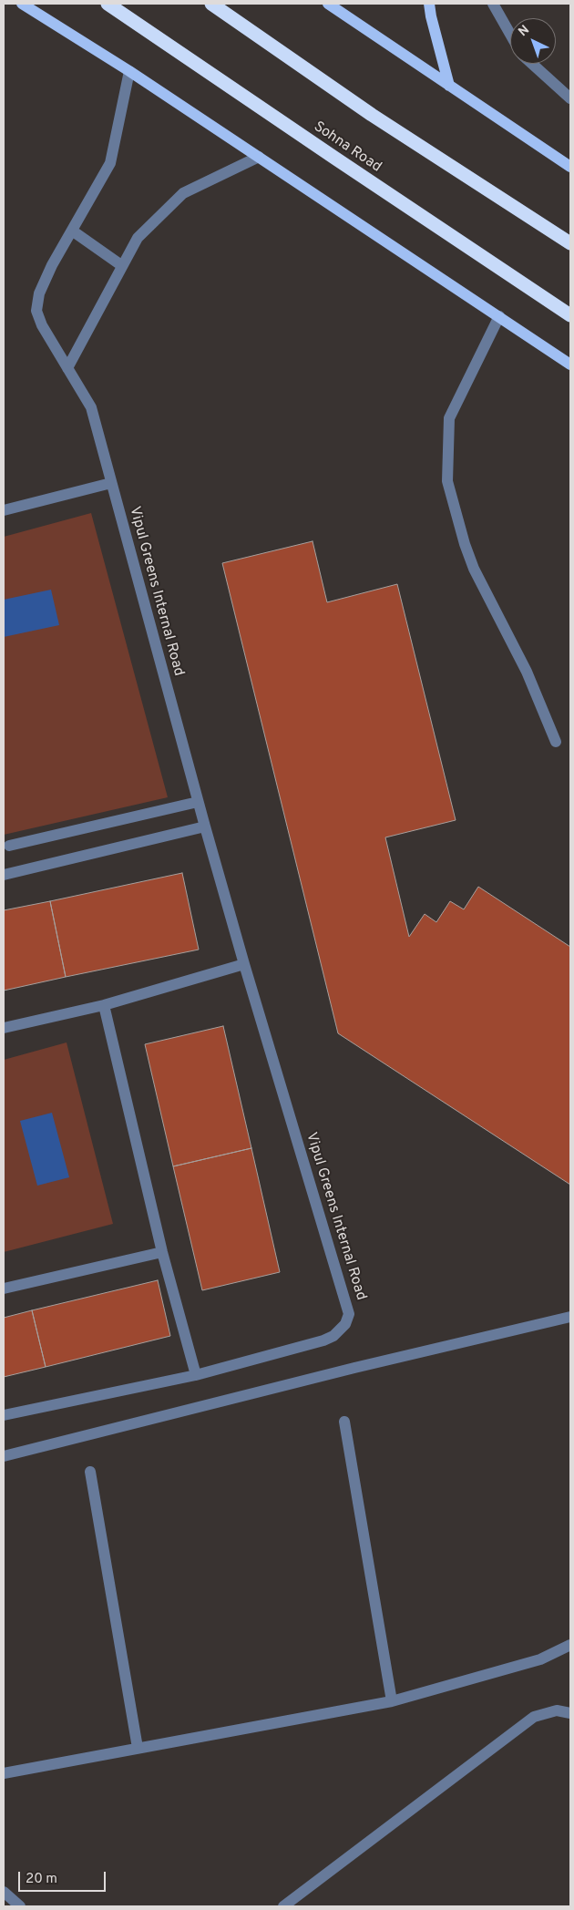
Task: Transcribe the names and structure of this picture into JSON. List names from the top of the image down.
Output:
{
  "streets": {
    "highway": ["Sohna Road"],
    "street": ["Vipul Greens Internal Road"]
  },
  "scale_bar": "20 m",
  "north": "top left"
}
